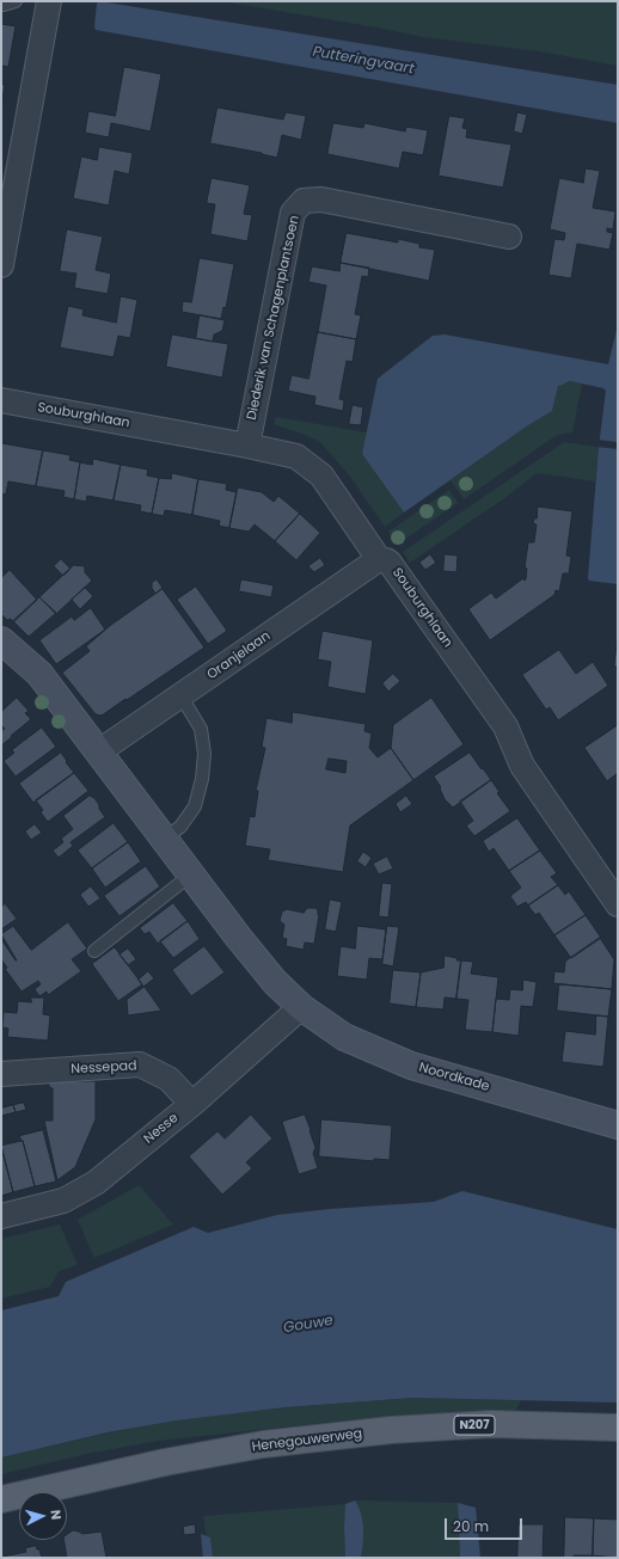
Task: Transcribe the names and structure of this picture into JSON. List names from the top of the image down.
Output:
{
  "streets": {
    "main road": ["N207", "Henegouwerweg"],
    "street": [
      "Diederik van Schagenplantsoen",
      "Souburghlaan",
      "Oranjelaan",
      "Nessepad",
      "Noordkade",
      "Nesse"
    ]
  },
  "crossings": [
    ["Diederik van Schagenplantsoen", "Souburghlaan"],
    ["Souburghlaan", "Oranjelaan"],
    ["Nessepad", "Nesse"],
    ["Noordkade", "Nesse"]
  ],
  "water": ["Putteringvaart", "Gouwe"],
  "scale_bar": "20 m",
  "north": "right"
}
